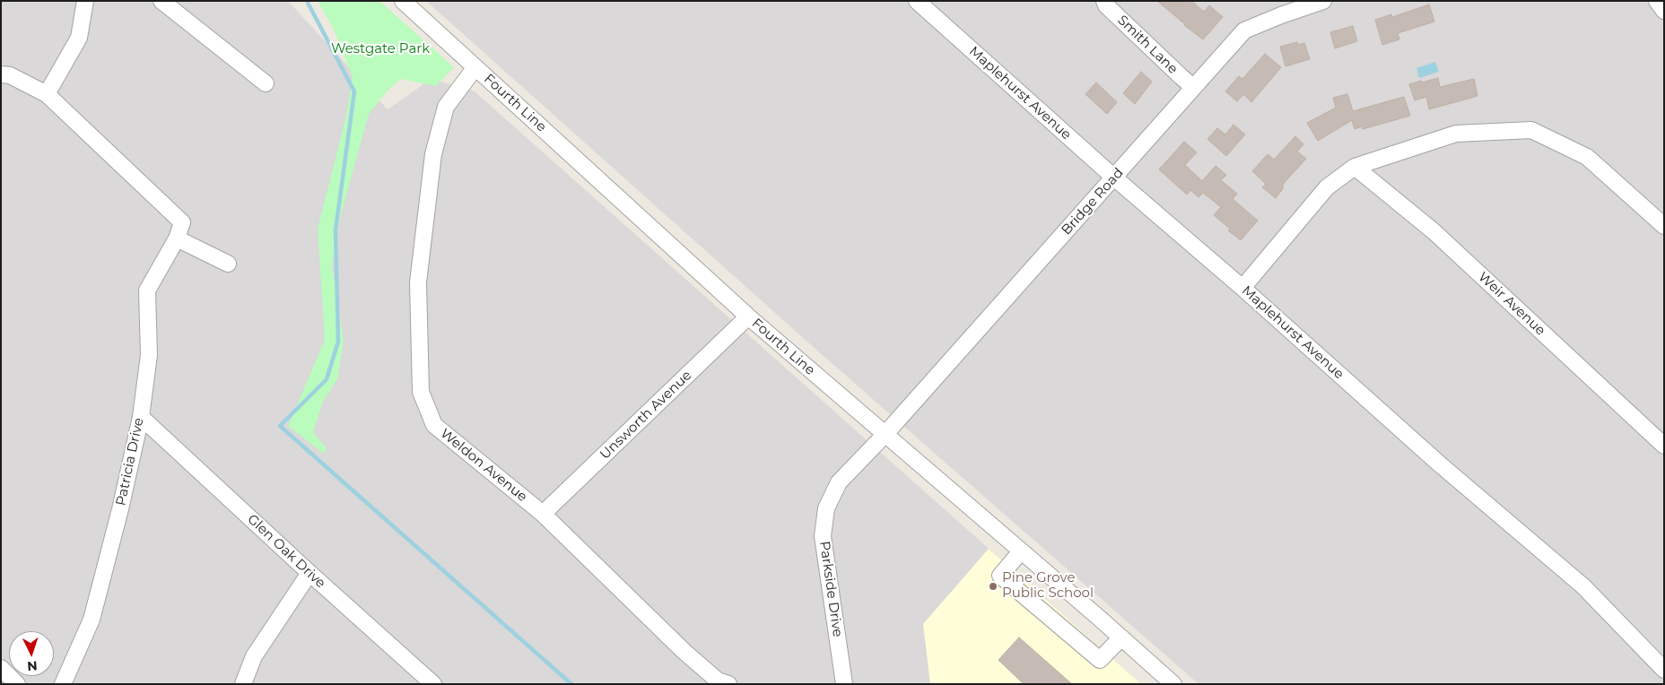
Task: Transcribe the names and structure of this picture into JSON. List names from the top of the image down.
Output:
{
  "streets": {
    "street": [
      "Smith Lane",
      "Maplehurst Avenue",
      "Fourth Line",
      "Bridge Road",
      "Weir Avenue",
      "Unsworth Avenue",
      "Patricia Drive",
      "Weldon Avenue",
      "Glen Oak Drive",
      "Parkside Drive"
    ]
  },
  "crossings": [
    ["Smith Lane", "Bridge Road"],
    ["Maplehurst Avenue", "Bridge Road"],
    ["Fourth Line", "Bridge Road"],
    ["Fourth Line", "Unsworth Avenue"],
    ["Fourth Line", "Weldon Avenue"],
    ["Fourth Line", "Parkside Drive"],
    ["Bridge Road", "Parkside Drive"],
    ["Unsworth Avenue", "Weldon Avenue"],
    ["Patricia Drive", "Glen Oak Drive"]
  ],
  "parks": ["Westgate Park"],
  "places": ["Pine Grove Public School"],
  "north": "bottom"
}
